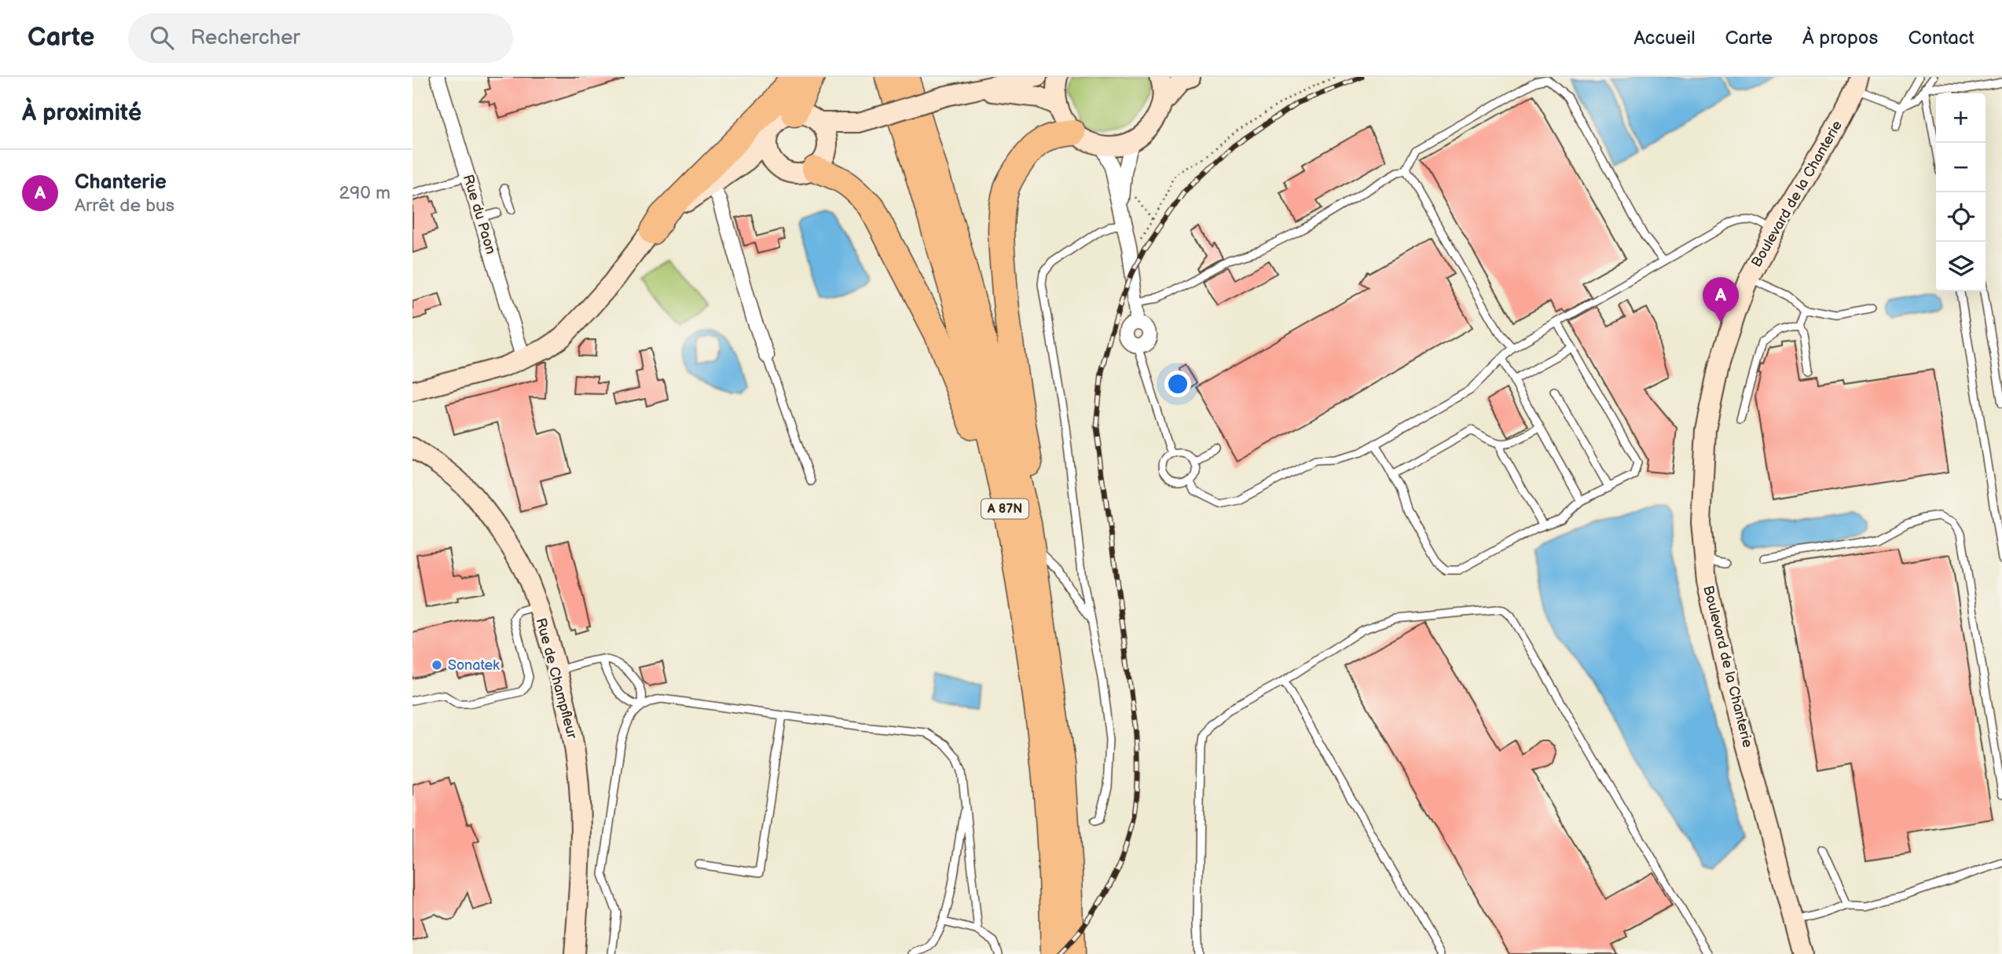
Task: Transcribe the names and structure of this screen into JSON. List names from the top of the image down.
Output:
{
  "streets": {
    "highway": ["A 87N"],
    "street": ["Boulevard de la Chanterie", "Rue du Paon", "Rue de Champfleur"]
  },
  "places": ["Sonatek"],
  "page": {
    "header": "Carte",
    "search": "Rechercher",
    "nav": [
      "Accueil",
      "Carte",
      "À propos",
      "Contact"
    ],
    "heading": "À proximité",
    "map_buttons": ["+", "−"],
    "list": [
      {
        "mark": "A",
        "name": "Chanterie",
        "note": "Arrêt de bus",
        "value": "290 m"
      }
    ],
    "pins": "A"
  }
}
